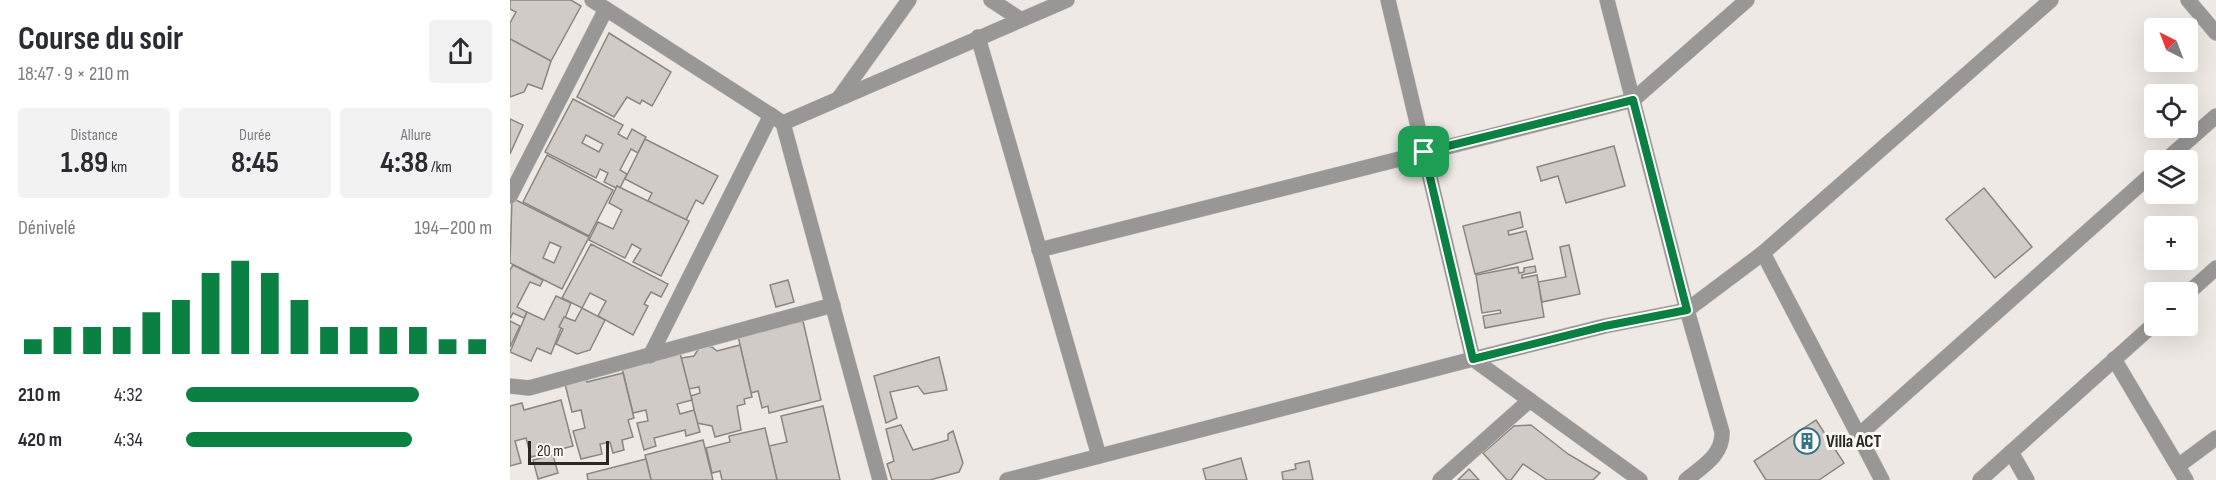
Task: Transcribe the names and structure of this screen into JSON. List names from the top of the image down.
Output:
{
  "places": {
    "building": ["Villa ACT"]
  },
  "scale_bar": "20 m",
  "north": "top left",
  "page": {
    "heading": ["Course du soir", "18:47 · 9 × 210 m"],
    "map_buttons": ["+", "−"],
    "stats": [
      ["Distance", "1.89 km"],
      ["Durée", "8:45"],
      ["Allure", "4:38 /km"]
    ],
    "chart": ["Dénivelé", "194–200 m"],
    "list": [
      {
        "name": "210 m",
        "note": "4:32"
      },
      {
        "name": "420 m",
        "note": "4:34"
      }
    ],
    "scale": "20 m"
  }
}
